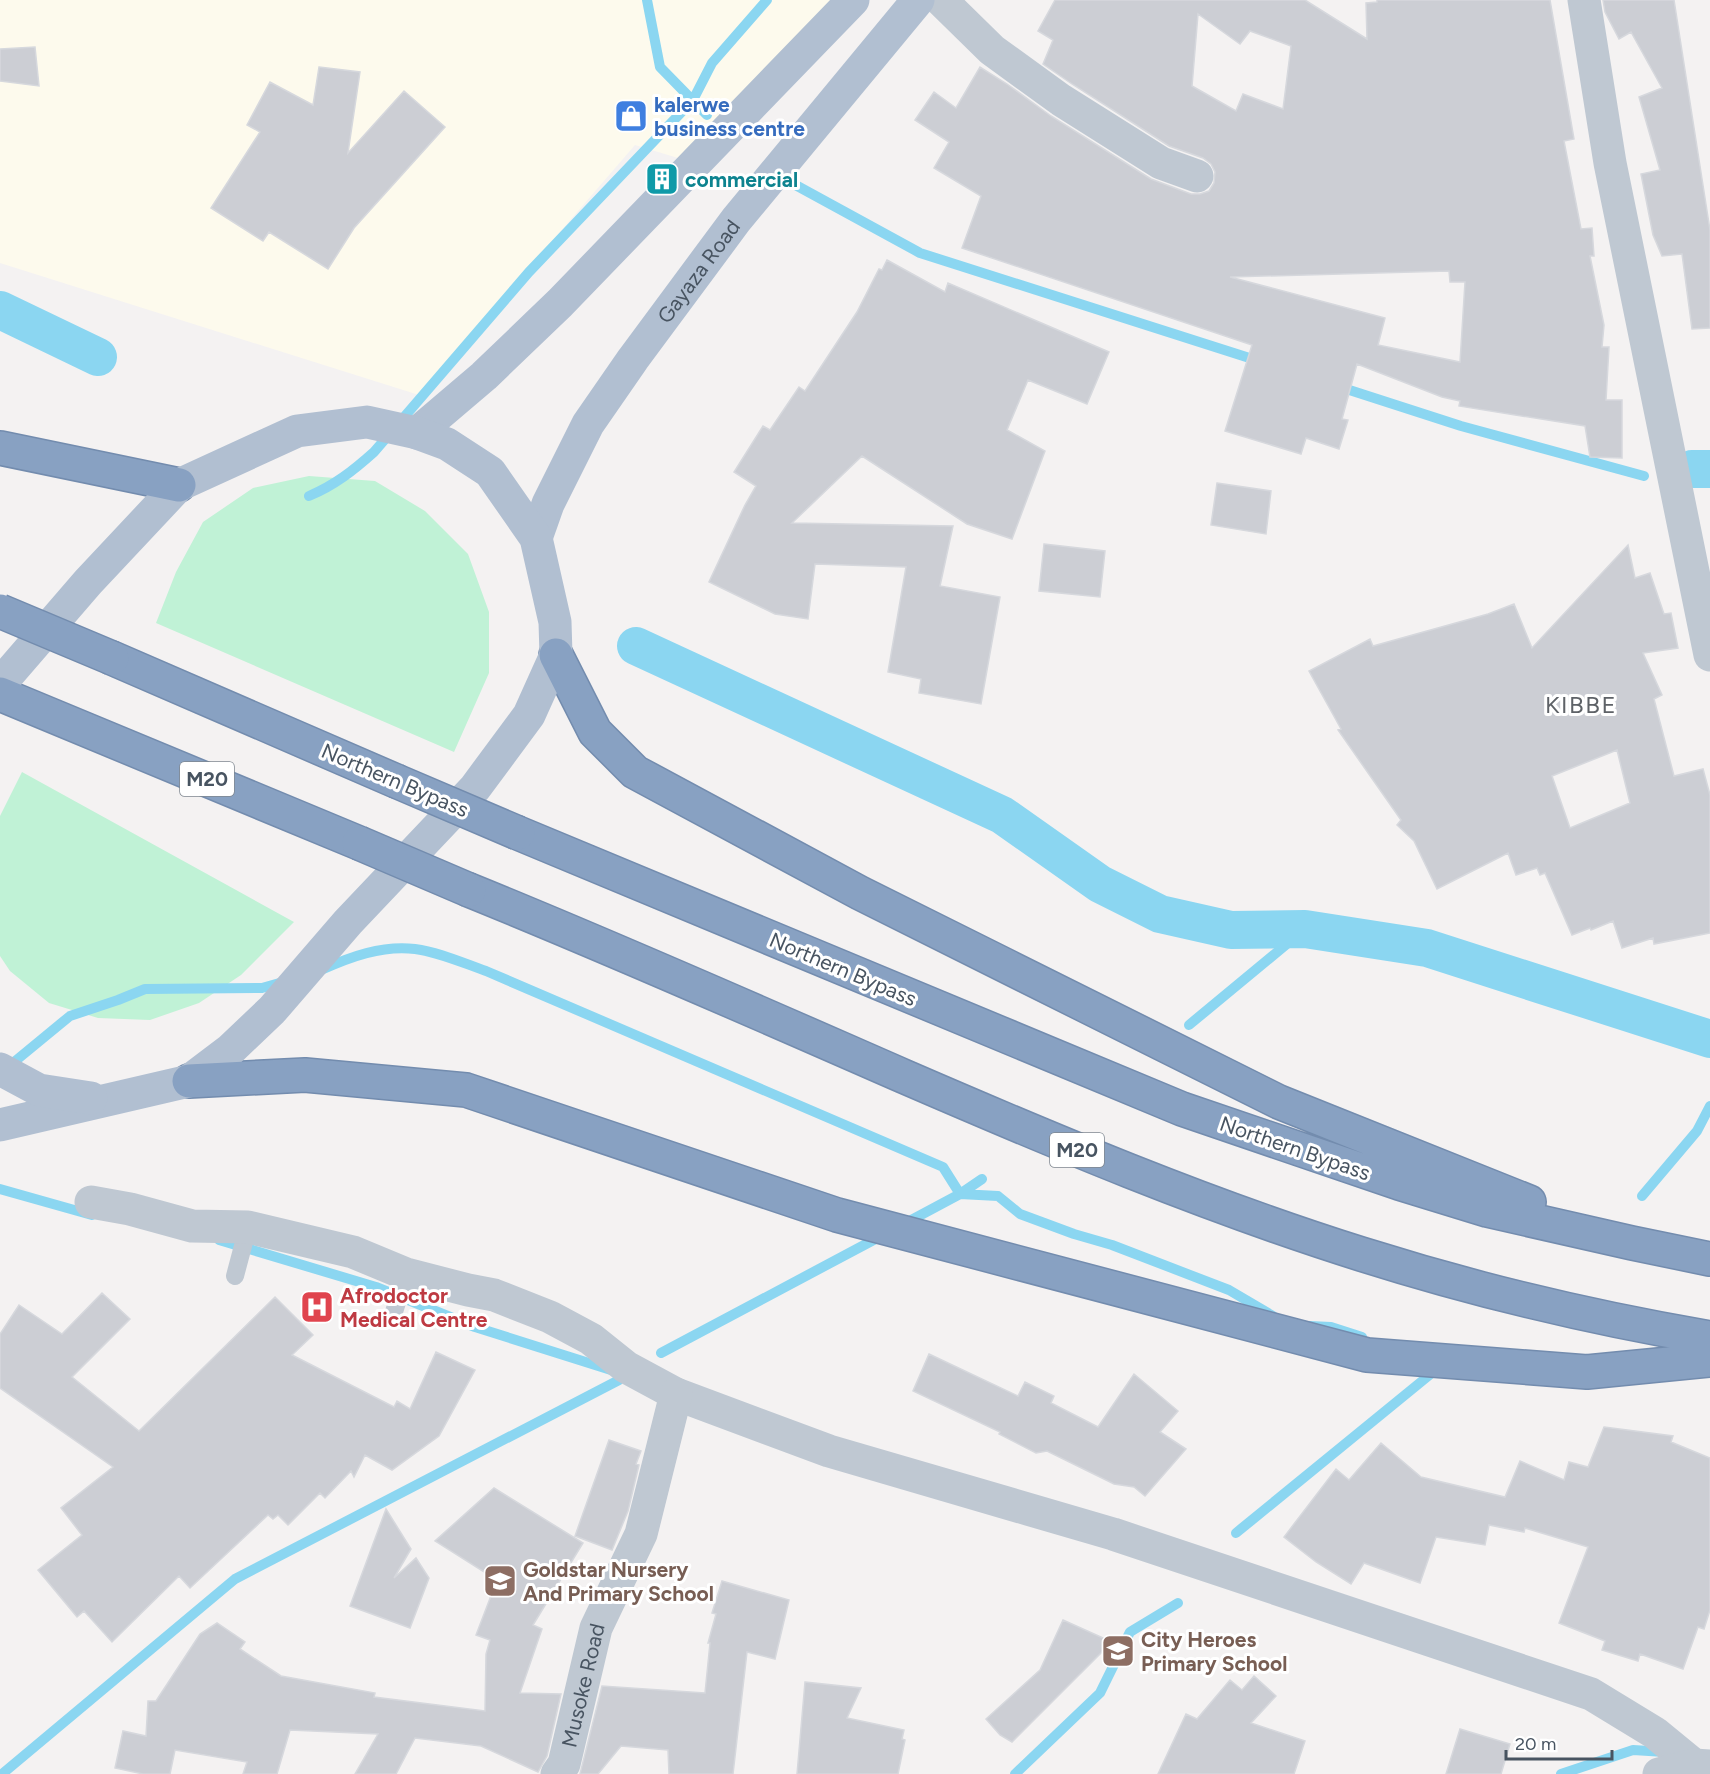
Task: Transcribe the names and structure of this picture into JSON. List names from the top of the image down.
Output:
{
  "streets": {
    "highway": ["M20", "Northern Bypass"],
    "main road": ["Gayaza Road"],
    "street": ["Musoke Road"]
  },
  "districts": ["KIBBE"],
  "places": {
    "shop": ["kalerwe business centre"],
    "building": ["commercial"],
    "hospital": ["Afrodoctor Medical Centre"],
    "school or university": ["Goldstar Nursery And Primary School", "City Heroes Primary School"]
  },
  "scale_bar": "20 m"
}
